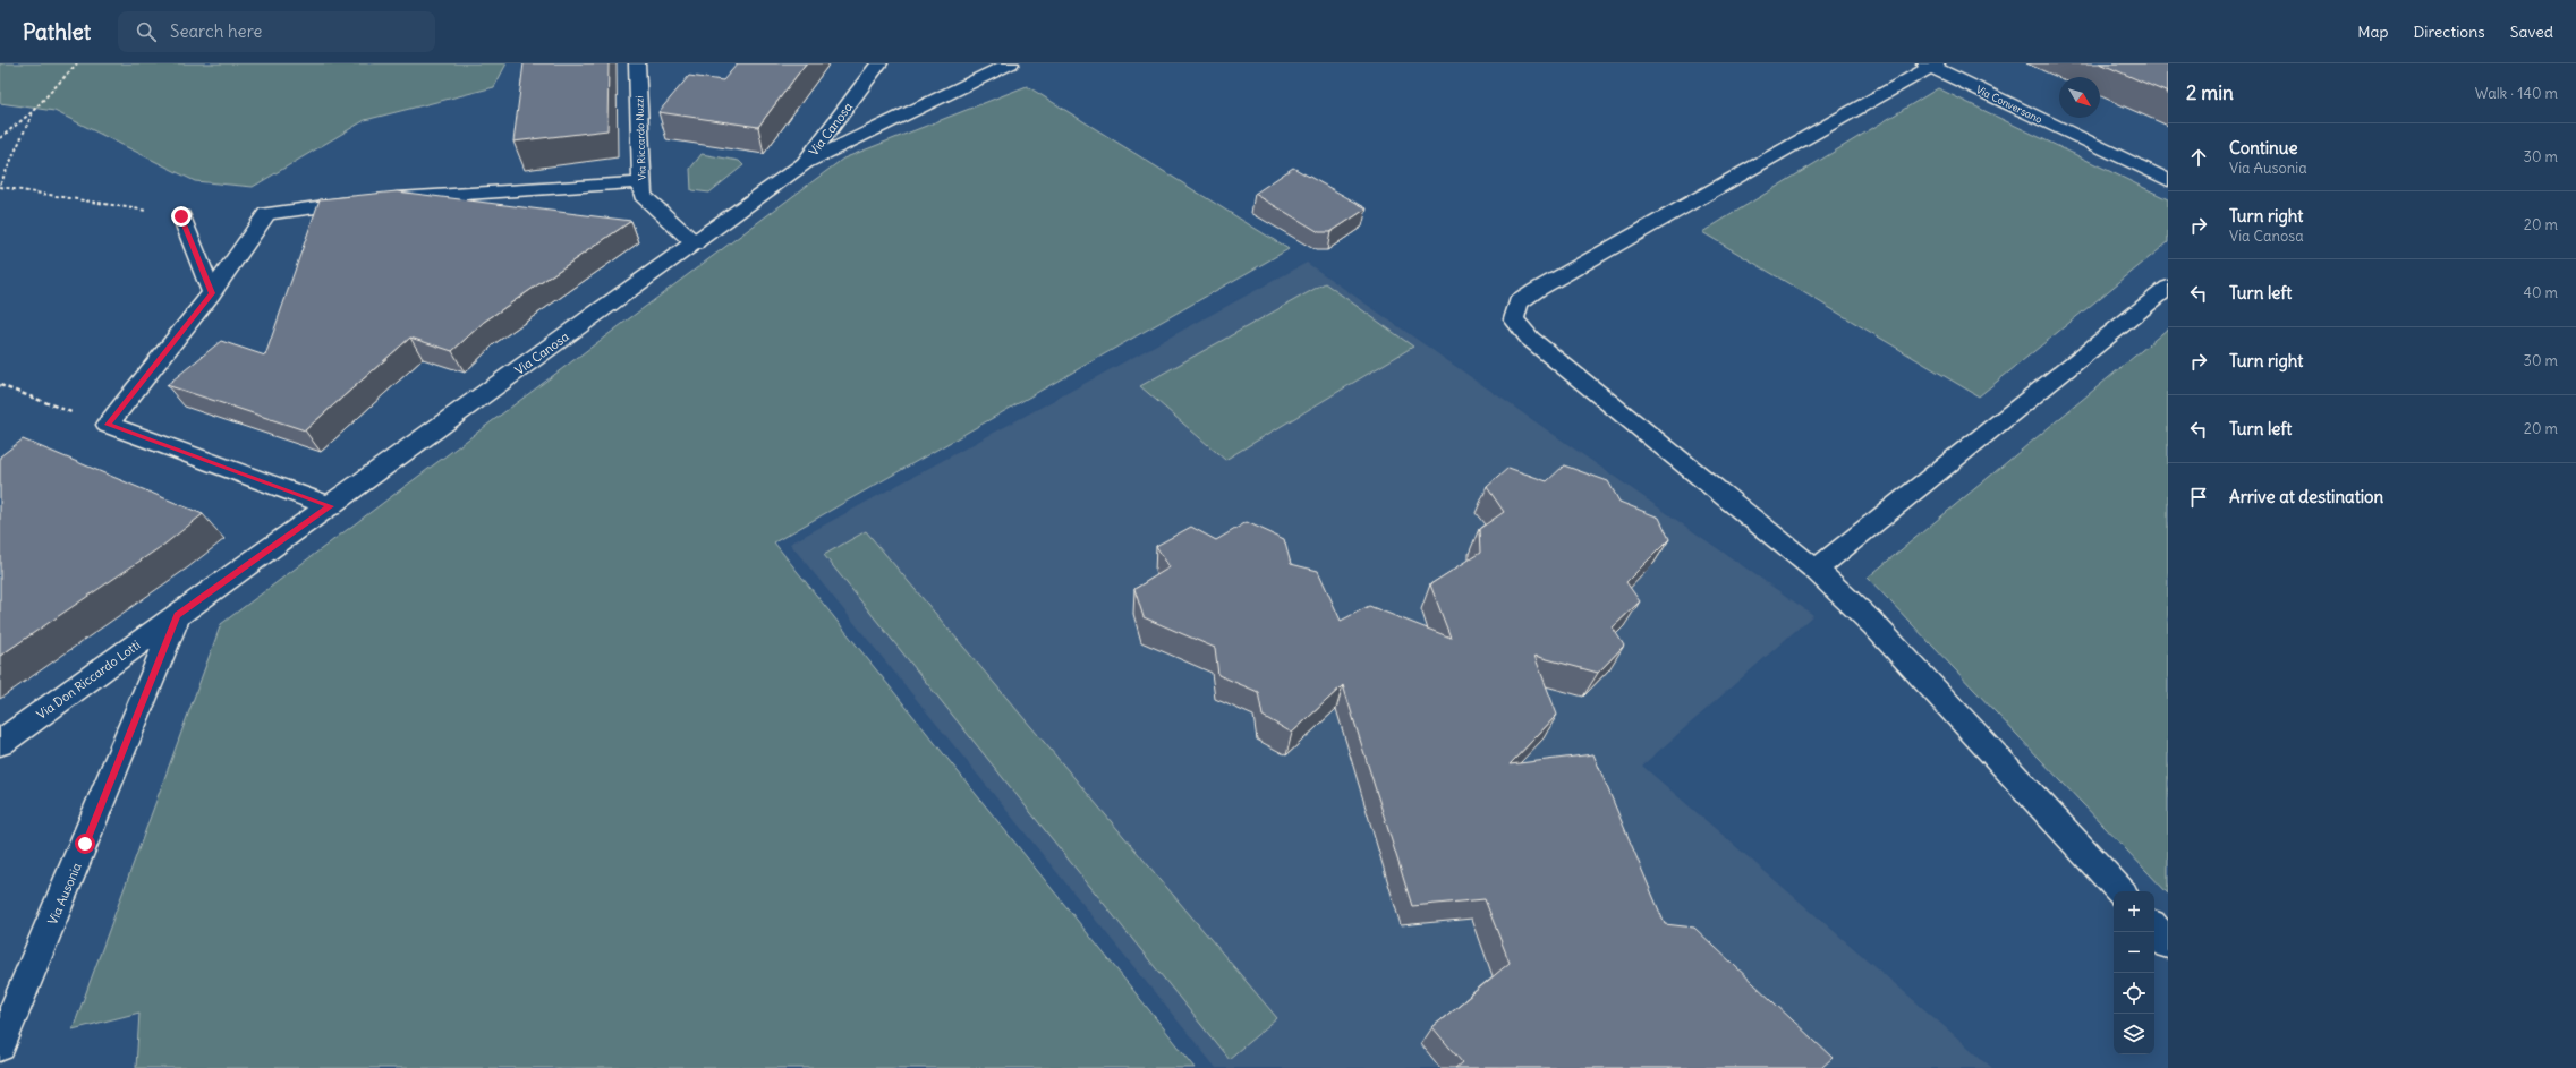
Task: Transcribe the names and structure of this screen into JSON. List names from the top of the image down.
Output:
{
  "streets": {
    "street": [
      "Via Conversano",
      "Via Canosa",
      "Via Riccardo Nuzzi",
      "Via Don Riccardo Lotti",
      "Via Ausonia"
    ]
  },
  "crossings": [
    ["Via Canosa", "Via Riccardo Nuzzi"],
    ["Via Canosa", "Via Don Riccardo Lotti"],
    ["Via Canosa", "Via Ausonia"],
    ["Via Don Riccardo Lotti", "Via Ausonia"]
  ],
  "north": "bottom right",
  "page": {
    "header": "Pathlet",
    "search": "Search here",
    "nav": ["Map", "Directions", "Saved"],
    "heading": ["2 min", "Walk · 140 m"],
    "list": [
      ["Continue", "Via Ausonia", "30 m"],
      ["Turn right", "Via Canosa", "20 m"],
      ["Turn left", "40 m"],
      ["Turn right", "30 m"],
      ["Turn left", "20 m"],
      "Arrive at destination"
    ],
    "map_buttons": ["+", "−"]
  }
}
